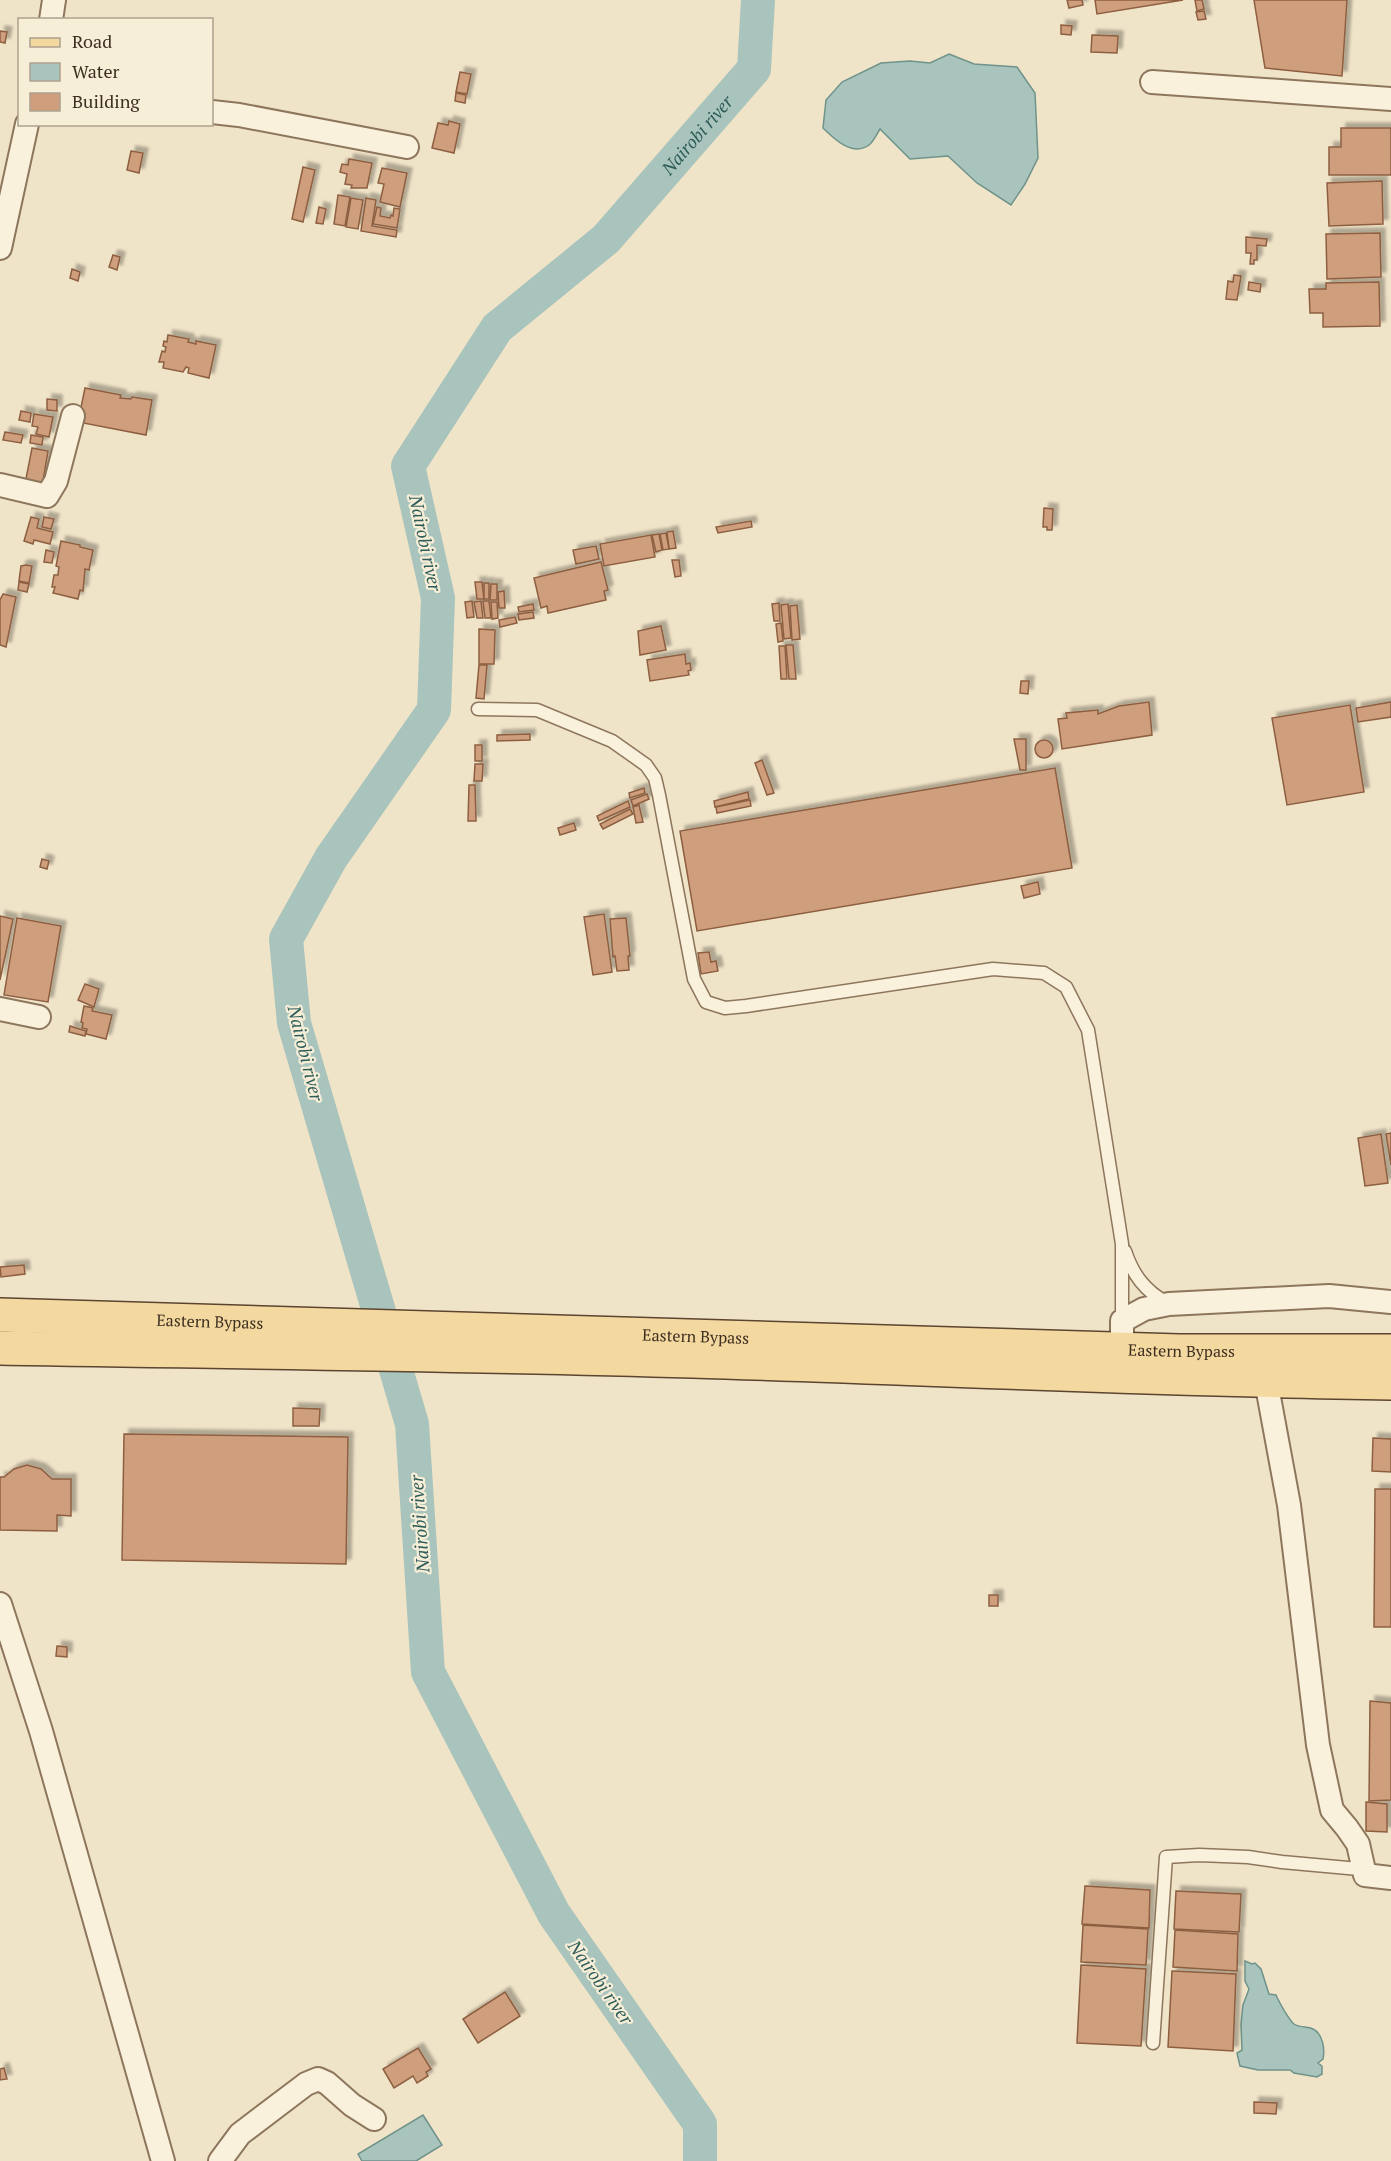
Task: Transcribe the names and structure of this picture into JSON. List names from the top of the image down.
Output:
{
  "streets": {
    "main road": ["Eastern Bypass"]
  },
  "water": ["Nairobi river"],
  "legend": ["Road", "Water", "Building"]
}
